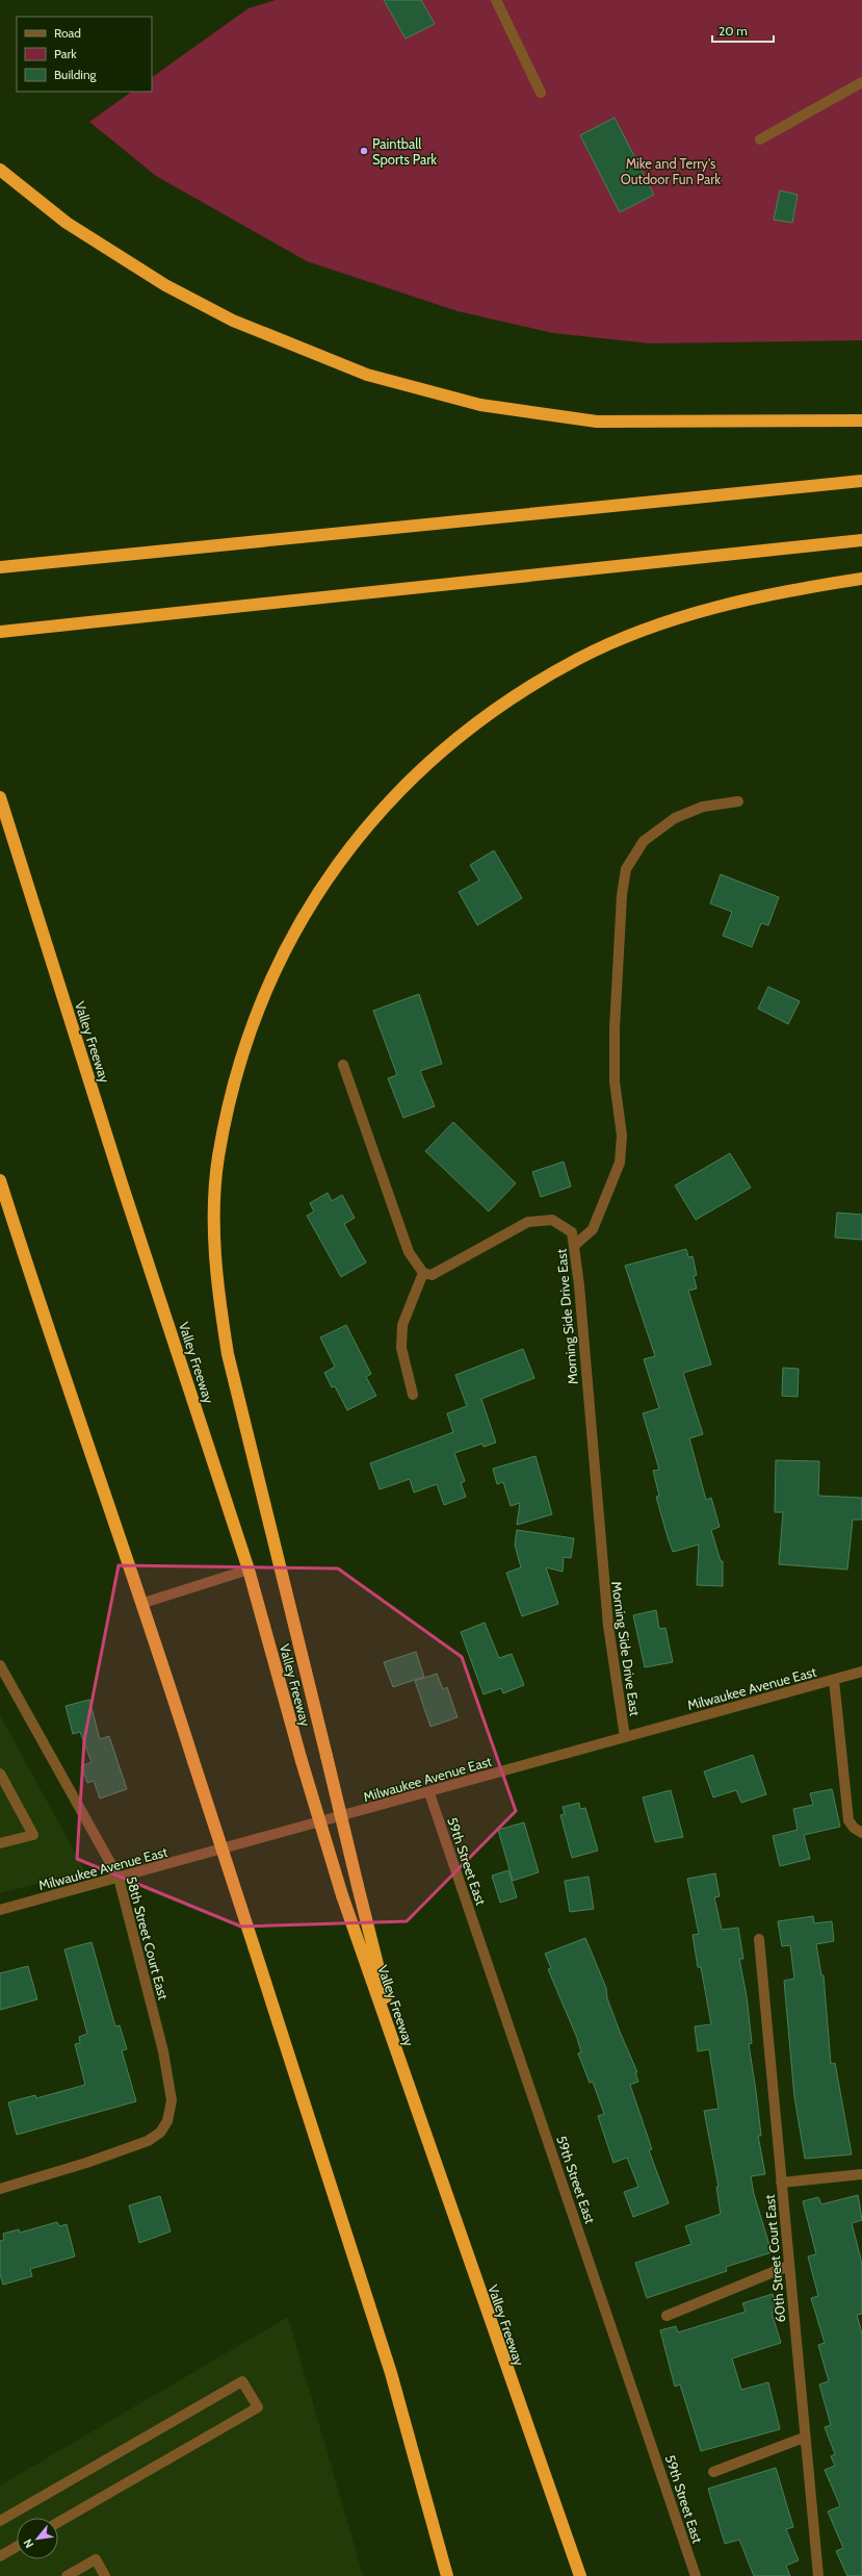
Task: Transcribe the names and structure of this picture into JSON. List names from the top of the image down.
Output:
{
  "streets": {
    "highway": ["Valley Freeway"],
    "street": [
      "Morning Side Drive East",
      "Milwaukee Avenue East",
      "59th Street East",
      "58th Street Court East",
      "60th Street Court East"
    ]
  },
  "crossings": [
    ["Morning Side Drive East", "Milwaukee Avenue East"],
    ["Milwaukee Avenue East", "59th Street East"],
    ["Milwaukee Avenue East", "58th Street Court East"]
  ],
  "parks": ["Mike and Terry's Outdoor Fun Park"],
  "places": ["Paintball Sports Park"],
  "legend": ["Road", "Park", "Building"],
  "scale_bar": "20 m",
  "north": "bottom left"
}
